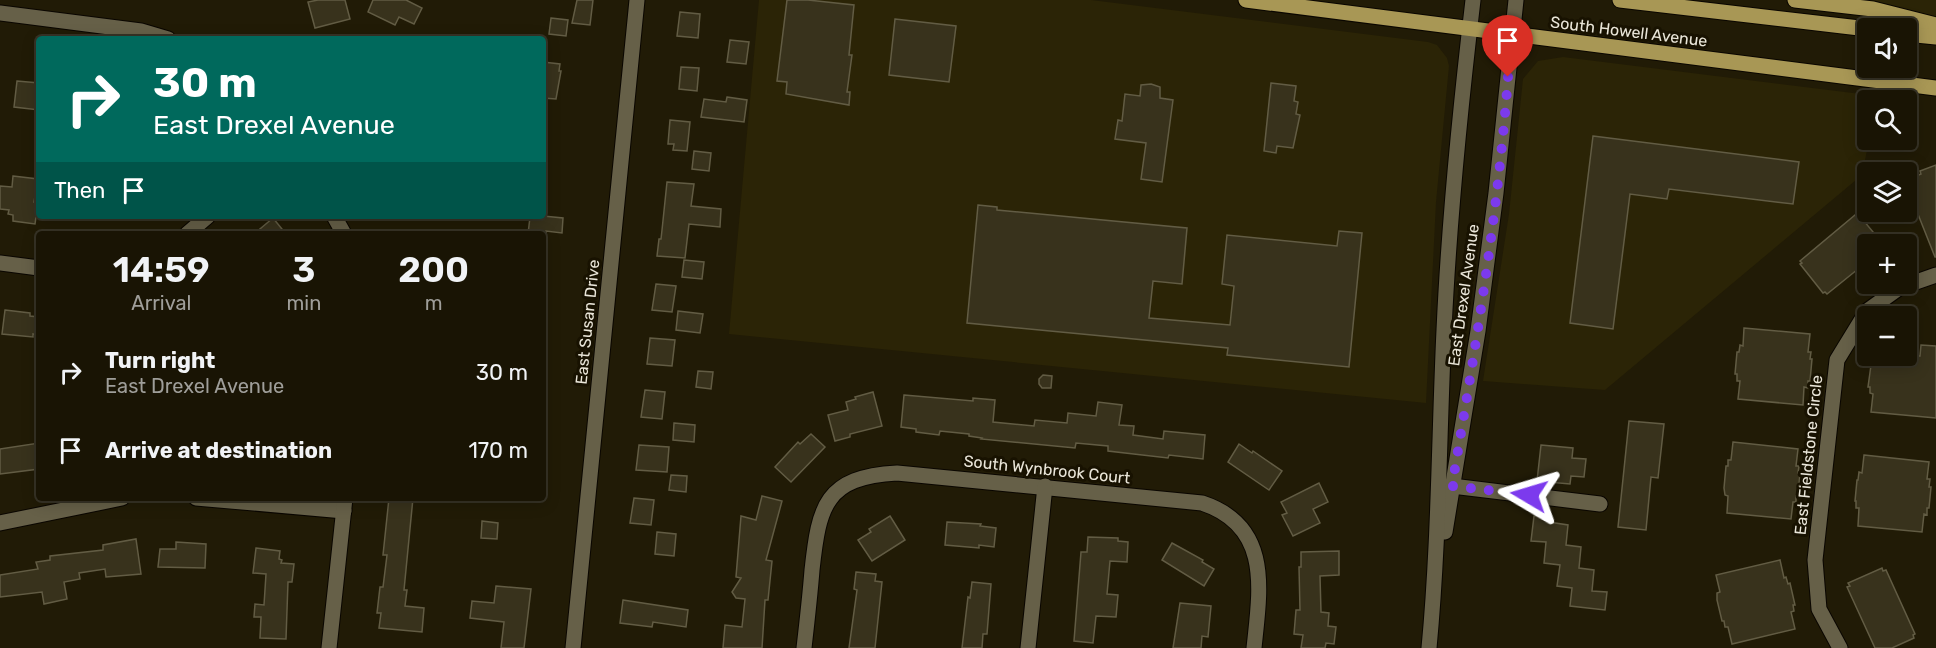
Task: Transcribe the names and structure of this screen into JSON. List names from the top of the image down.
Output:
{
  "streets": {
    "main road": ["South Howell Avenue"],
    "street": [
      "East Drexel Avenue",
      "East Susan Drive",
      "East Fieldstone Circle",
      "South Wynbrook Court"
    ]
  },
  "crossings": [
    ["South Howell Avenue", "East Drexel Avenue"]
  ],
  "page": {
    "map_buttons": ["+", "−"],
    "turn": ["30 m", "East Drexel Avenue"],
    "then": "Then",
    "eta": [
      "14:59",
      "Arrival",
      "3",
      "min",
      "200",
      "m"
    ],
    "list": [
      {
        "name": "Turn right",
        "note": "East Drexel Avenue",
        "value": "30 m"
      },
      {
        "name": "Arrive at destination",
        "value": "170 m"
      }
    ]
  }
}
